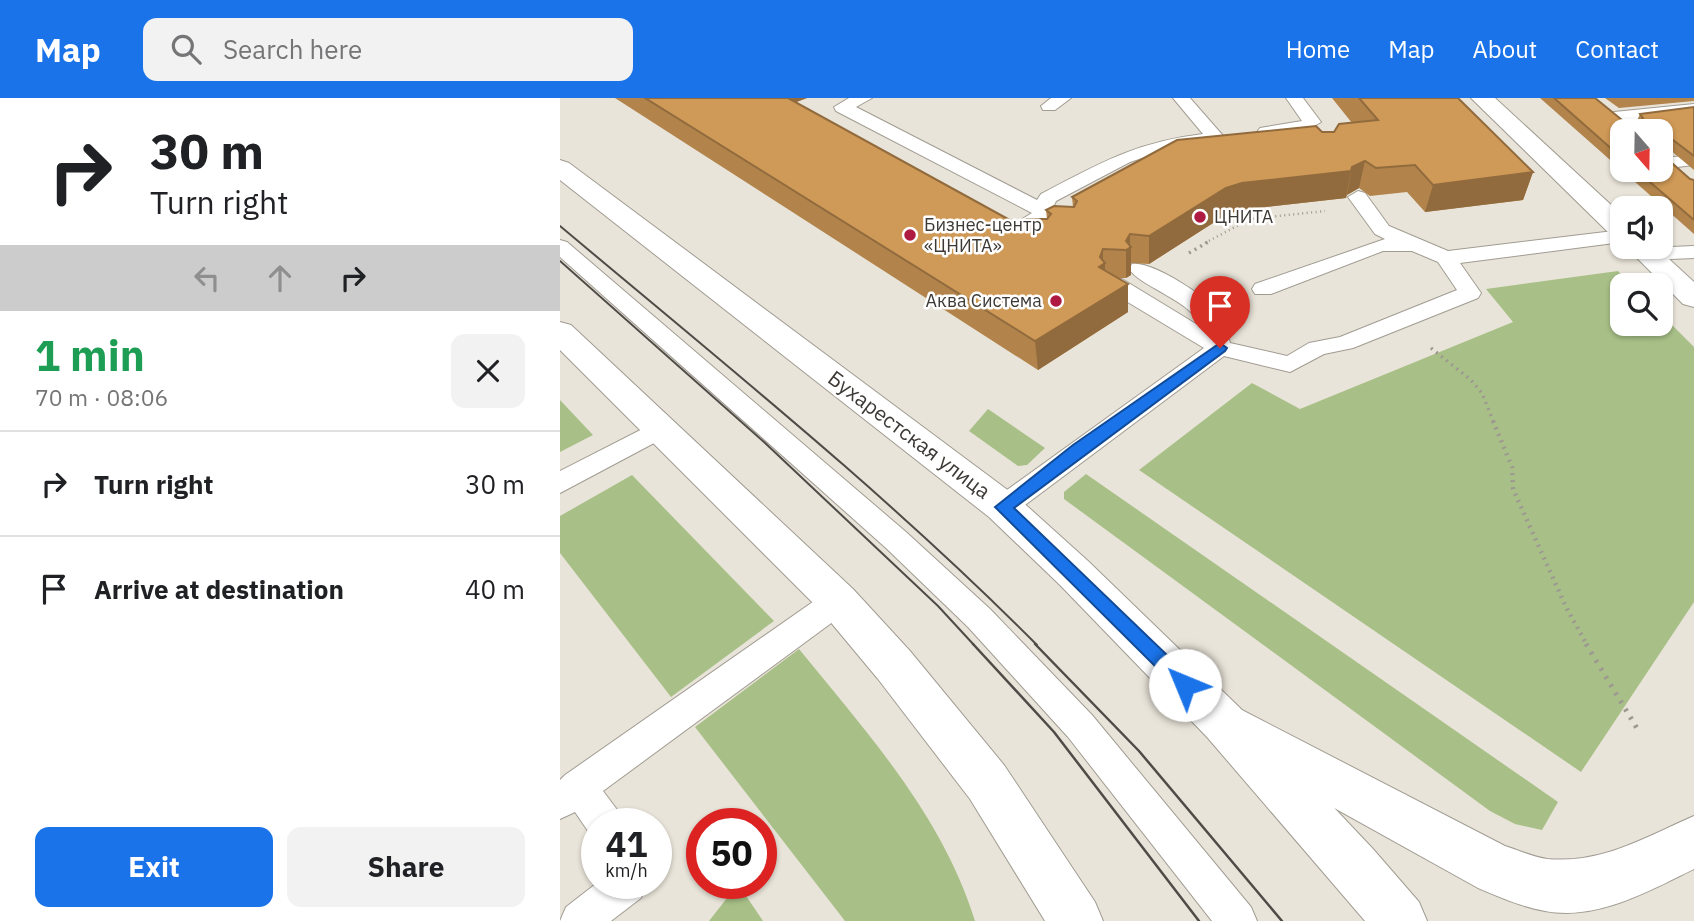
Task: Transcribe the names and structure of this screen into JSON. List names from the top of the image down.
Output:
{
  "streets": {
    "main road": ["Бухарестская улица"]
  },
  "places": ["ЦНИТА", "Бизнес-центр «ЦНИТА»", "Аква Система"],
  "north": "bottom",
  "page": {
    "header": "Map",
    "search": "Search here",
    "nav": [
      "Home",
      "Map",
      "About",
      "Contact"
    ],
    "turn": ["30 m", "Turn right"],
    "heading": ["1 min", "70 m · 08:06"],
    "list": [
      {
        "name": "Turn right",
        "value": "30 m"
      },
      {
        "name": "Arrive at destination",
        "value": "40 m"
      }
    ],
    "speed": "41 km/h",
    "limit": "50",
    "buttons": ["Exit", "Share"]
  }
}
